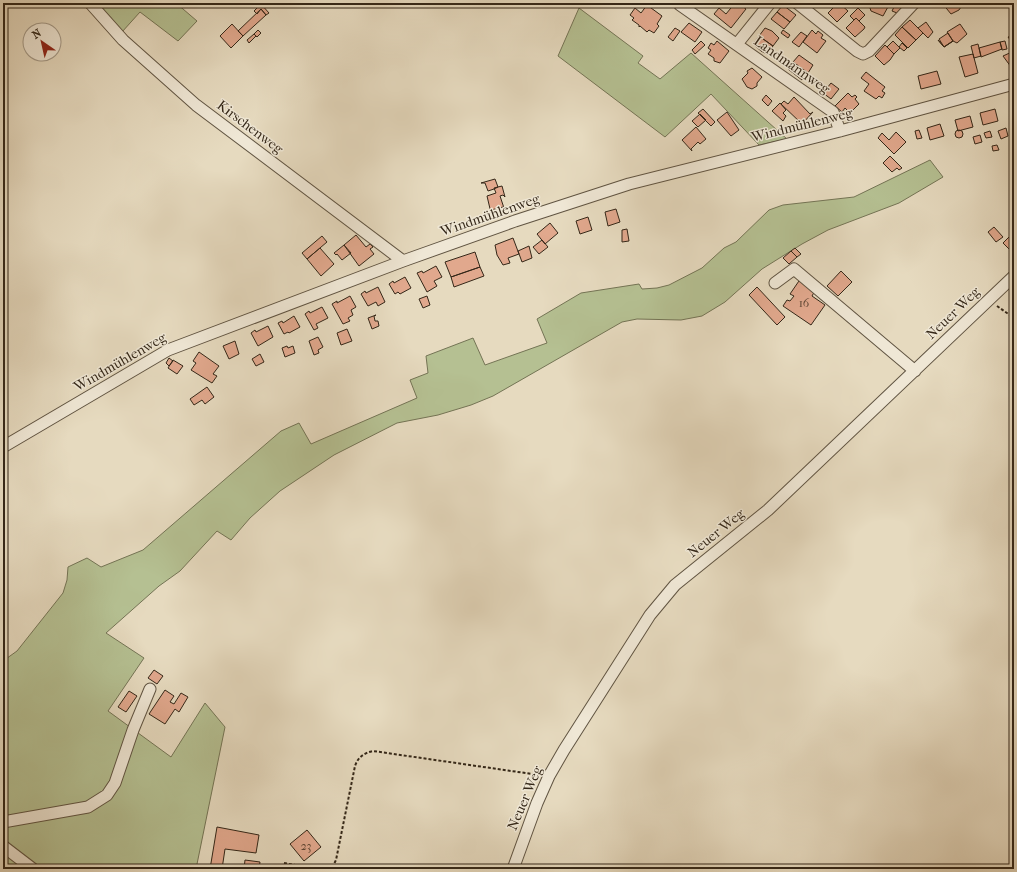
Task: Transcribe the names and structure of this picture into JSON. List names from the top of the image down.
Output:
{
  "streets": {
    "street": [
      "Landmannweg",
      "Windmühlenweg",
      "Kirschenweg",
      "Neuer Weg"
    ]
  },
  "crossings": [
    ["Landmannweg", "Windmühlenweg"],
    ["Windmühlenweg", "Kirschenweg"]
  ],
  "house_numbers": ["16", "23"],
  "north": "top left"
}
